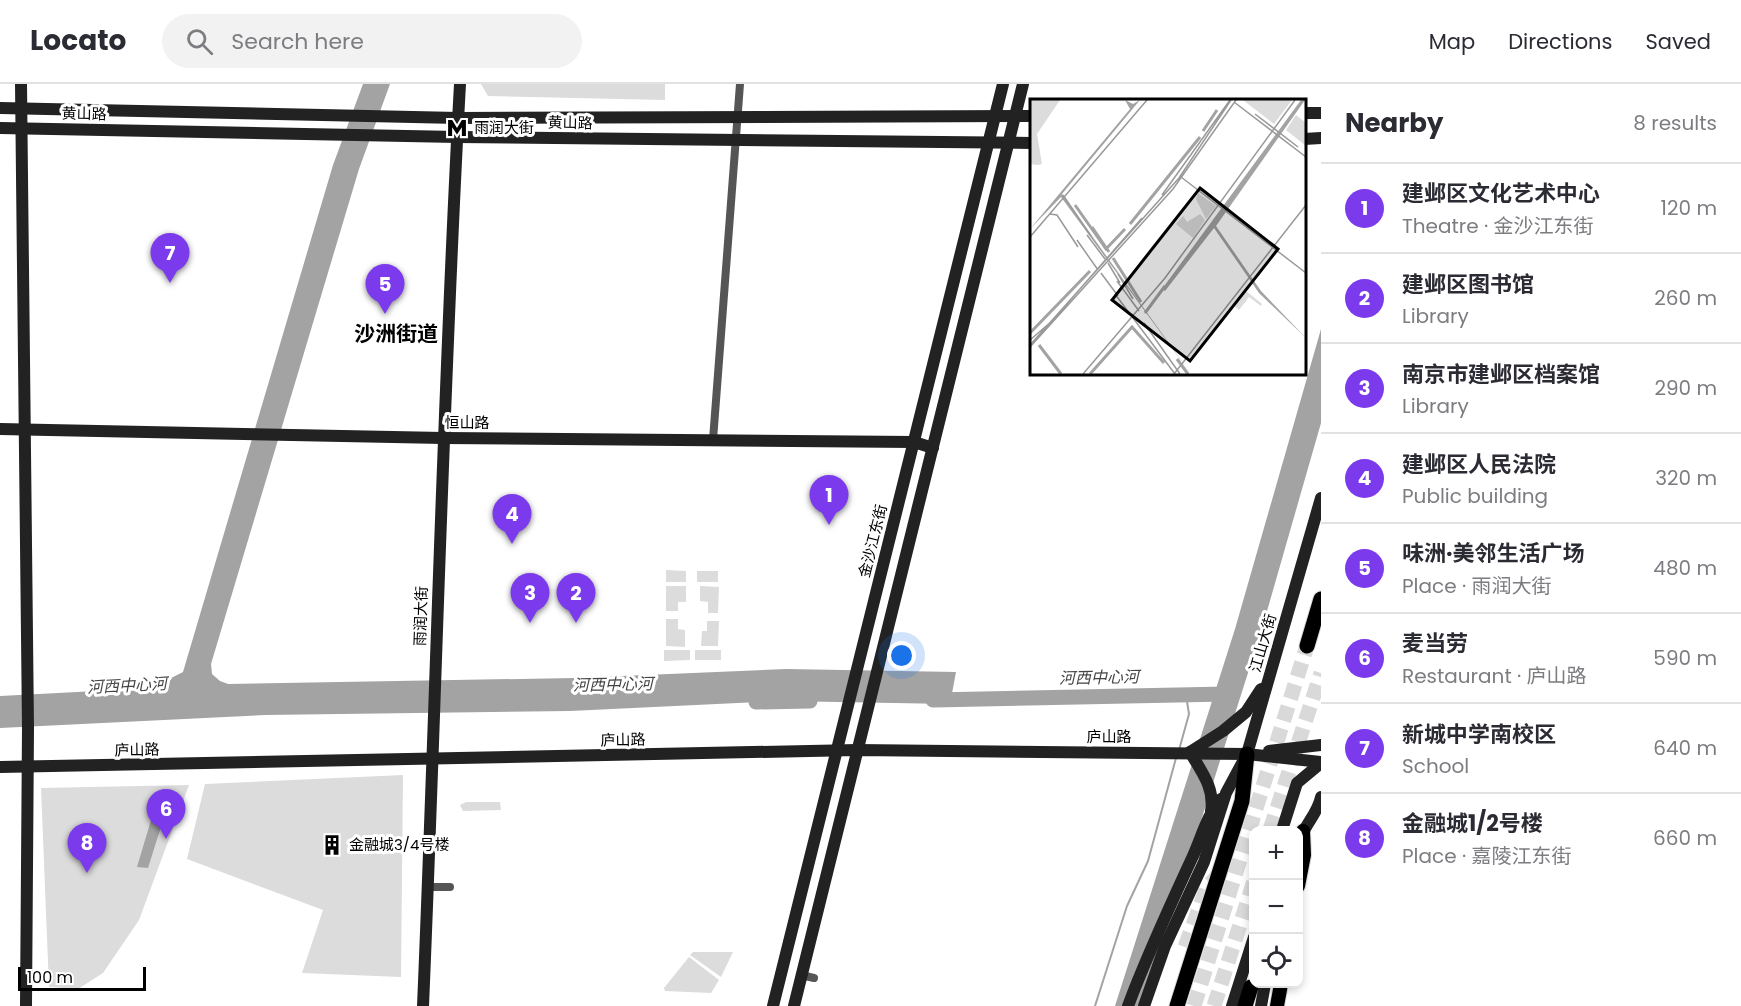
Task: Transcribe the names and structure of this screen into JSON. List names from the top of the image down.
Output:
{
  "streets": {
    "main road": [
      "黄山路",
      "恒山路",
      "金沙江东街",
      "雨润大街",
      "江山大街",
      "庐山路"
    ]
  },
  "crossings": [
    ["黄山路", "金沙江东街"],
    ["黄山路", "雨润大街"],
    ["恒山路", "金沙江东街"],
    ["恒山路", "雨润大街"],
    ["金沙江东街", "庐山路"],
    ["雨润大街", "庐山路"],
    ["江山大街", "庐山路"]
  ],
  "districts": ["沙洲街道"],
  "water": ["河西中心河"],
  "places": {
    "metro station": ["雨润大街"],
    "building": ["金融城3/4号楼"]
  },
  "scale_bar": "100 m",
  "page": {
    "header": "Locato",
    "search": "Search here",
    "nav": ["Map", "Directions", "Saved"],
    "heading": ["Nearby", "8 results"],
    "list": [
      {
        "mark": "1",
        "name": "建邺区文化艺术中心",
        "note": "Theatre · 金沙江东街",
        "value": "120 m"
      },
      {
        "mark": "2",
        "name": "建邺区图书馆",
        "note": "Library",
        "value": "260 m"
      },
      {
        "mark": "3",
        "name": "南京市建邺区档案馆",
        "note": "Library",
        "value": "290 m"
      },
      {
        "mark": "4",
        "name": "建邺区人民法院",
        "note": "Public building",
        "value": "320 m"
      },
      {
        "mark": "5",
        "name": "味洲·美邻生活广场",
        "note": "Place · 雨润大街",
        "value": "480 m"
      },
      {
        "mark": "6",
        "name": "麦当劳",
        "note": "Restaurant · 庐山路",
        "value": "590 m"
      },
      {
        "mark": "7",
        "name": "新城中学南校区",
        "note": "School",
        "value": "640 m"
      },
      {
        "mark": "8",
        "name": "金融城1/2号楼",
        "note": "Place · 嘉陵江东街",
        "value": "660 m"
      }
    ],
    "pins": [
      "7",
      "5",
      "1",
      "4",
      "2",
      "3",
      "6",
      "8"
    ],
    "map_buttons": ["+", "−"],
    "scale": "100 m"
  }
}
